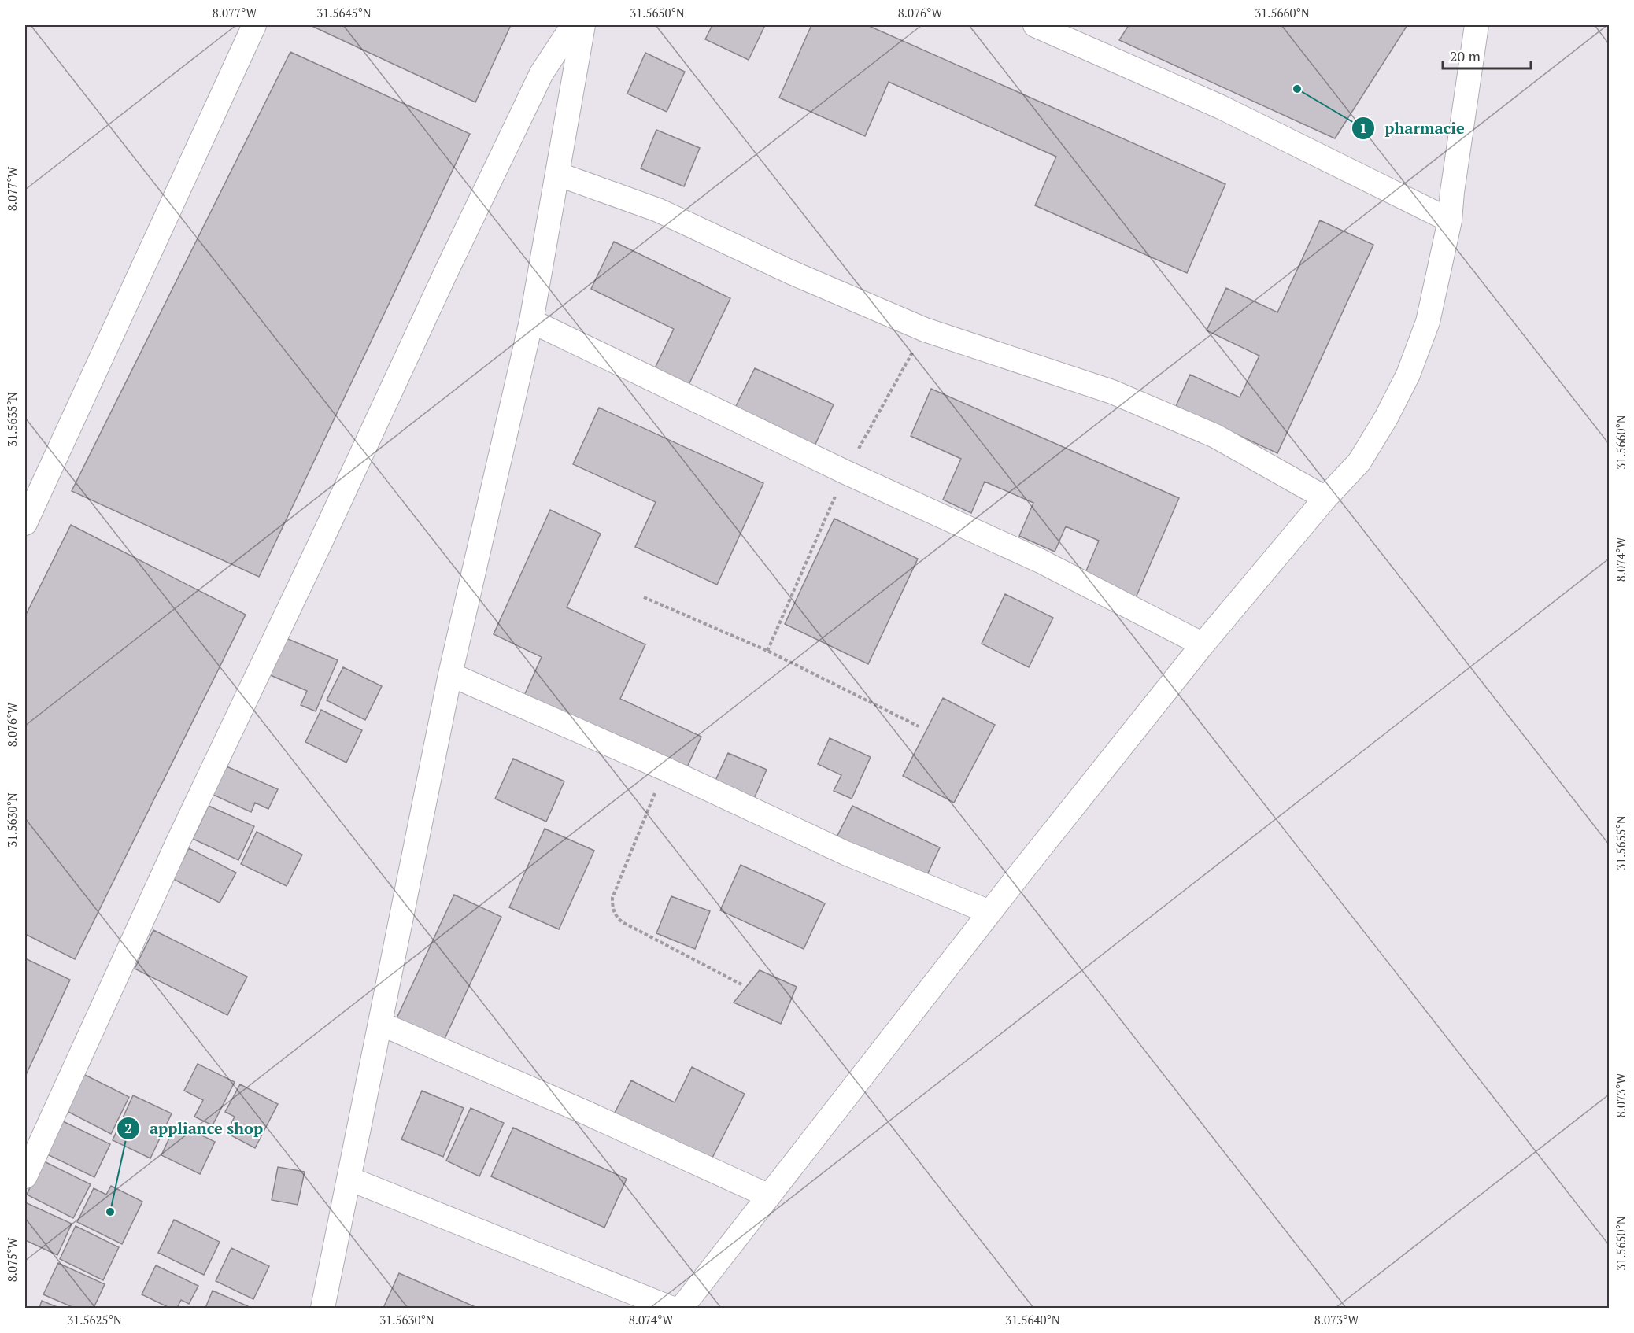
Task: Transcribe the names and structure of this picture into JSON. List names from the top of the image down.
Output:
{
  "places": ["pharmacie", "appliance shop"],
  "scale_bar": "20 m",
  "coordinates": [
    "8.077°W",
    "31.5645°N",
    "31.5650°N",
    "8.076°W",
    "31.5660°N",
    "31.5635°N",
    "8.074°W",
    "31.5630°N",
    "31.5655°N",
    "8.073°W",
    "8.075°W",
    "31.5625°N",
    "31.5640°N"
  ]
}
